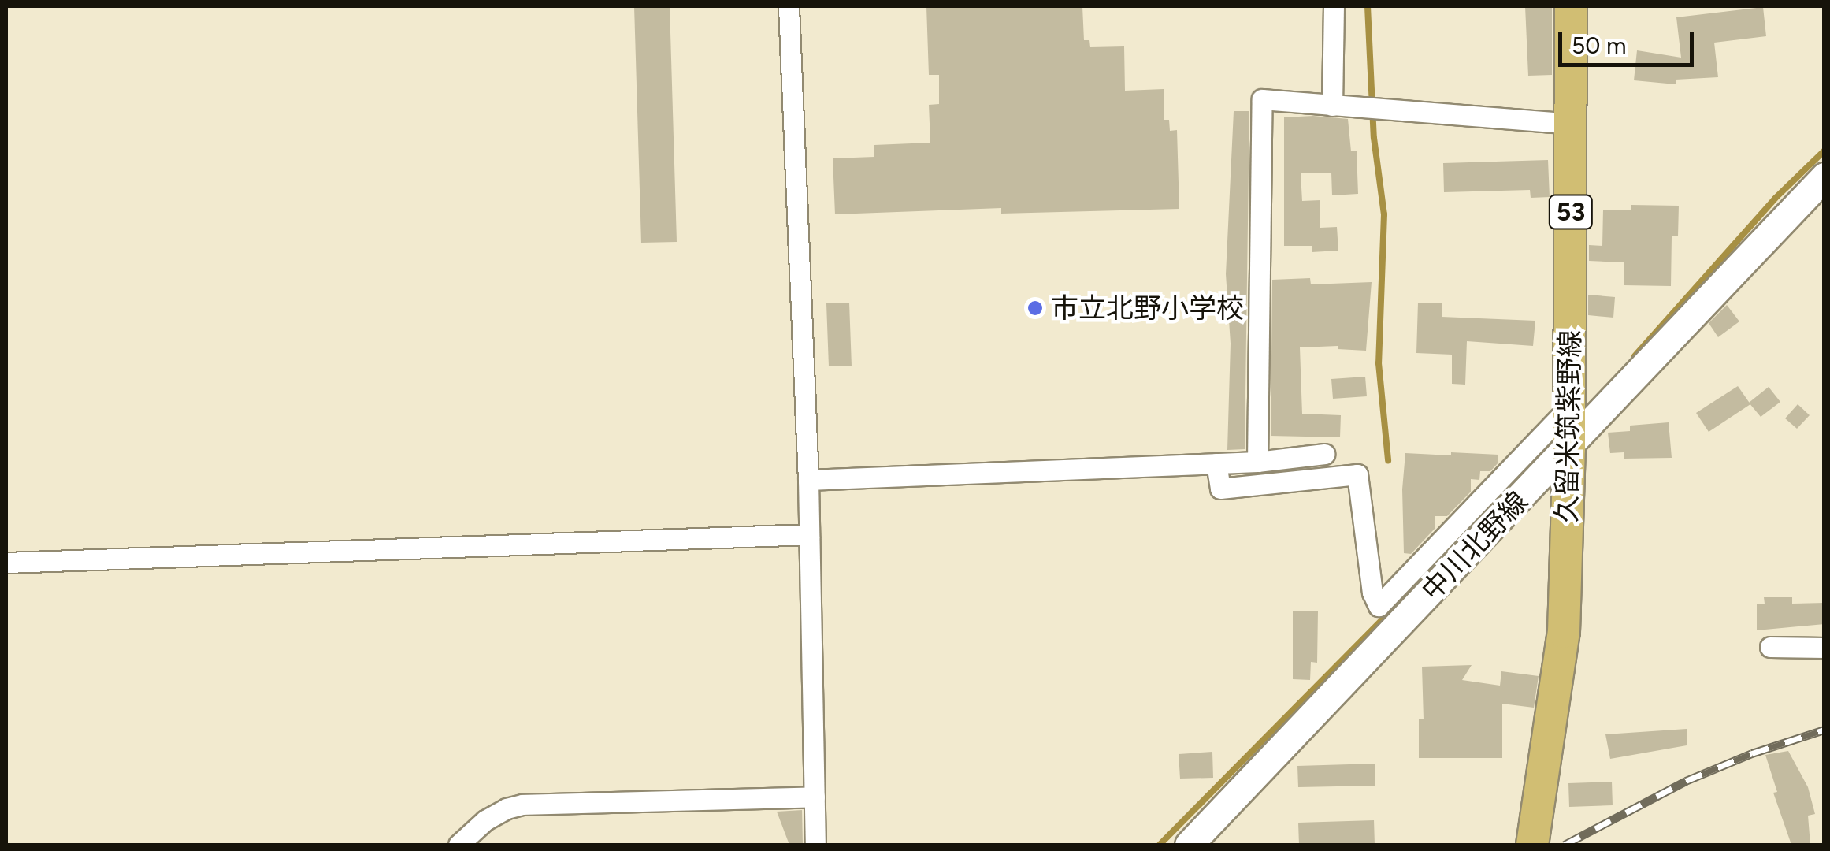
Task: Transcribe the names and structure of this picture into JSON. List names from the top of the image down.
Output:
{
  "streets": {
    "main road": ["53", "久留米筑紫野線", "中川北野線"]
  },
  "crossings": [
    ["久留米筑紫野線", "中川北野線"]
  ],
  "places": ["市立北野小学校"],
  "scale_bar": "50 m"
}
